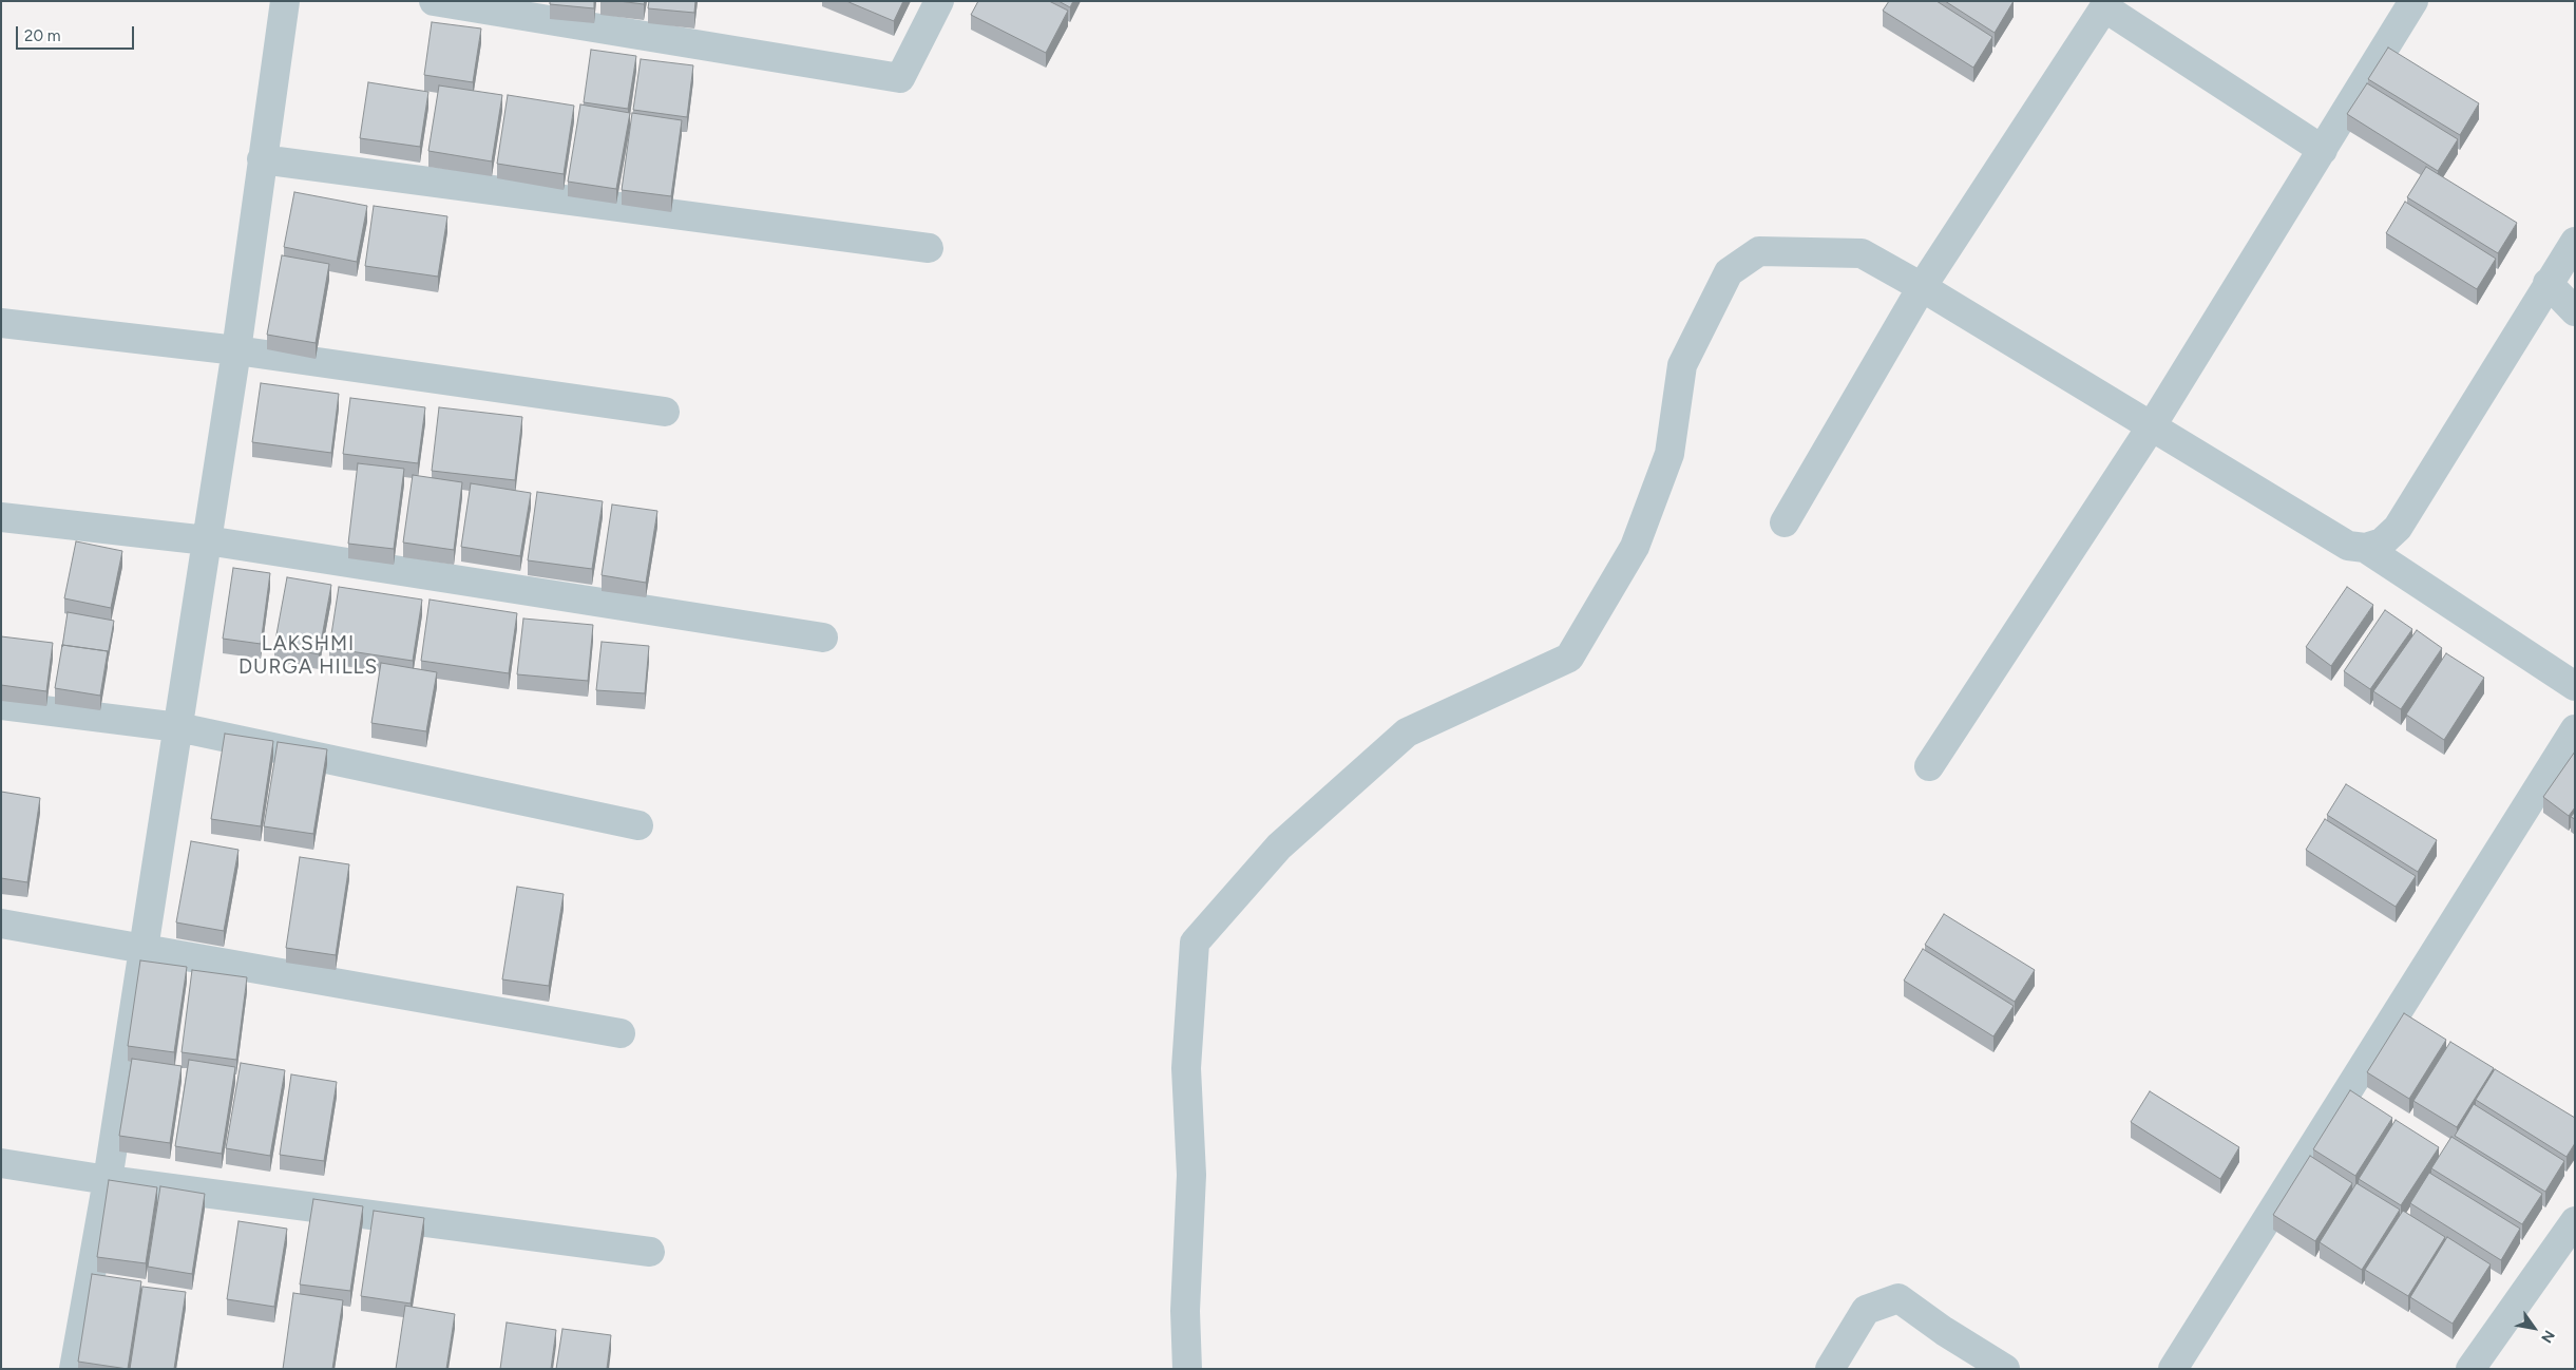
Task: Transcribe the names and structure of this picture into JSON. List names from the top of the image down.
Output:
{
  "districts": ["LAKSHMI DURGA HILLS"],
  "scale_bar": "20 m",
  "north": "bottom right"
}
